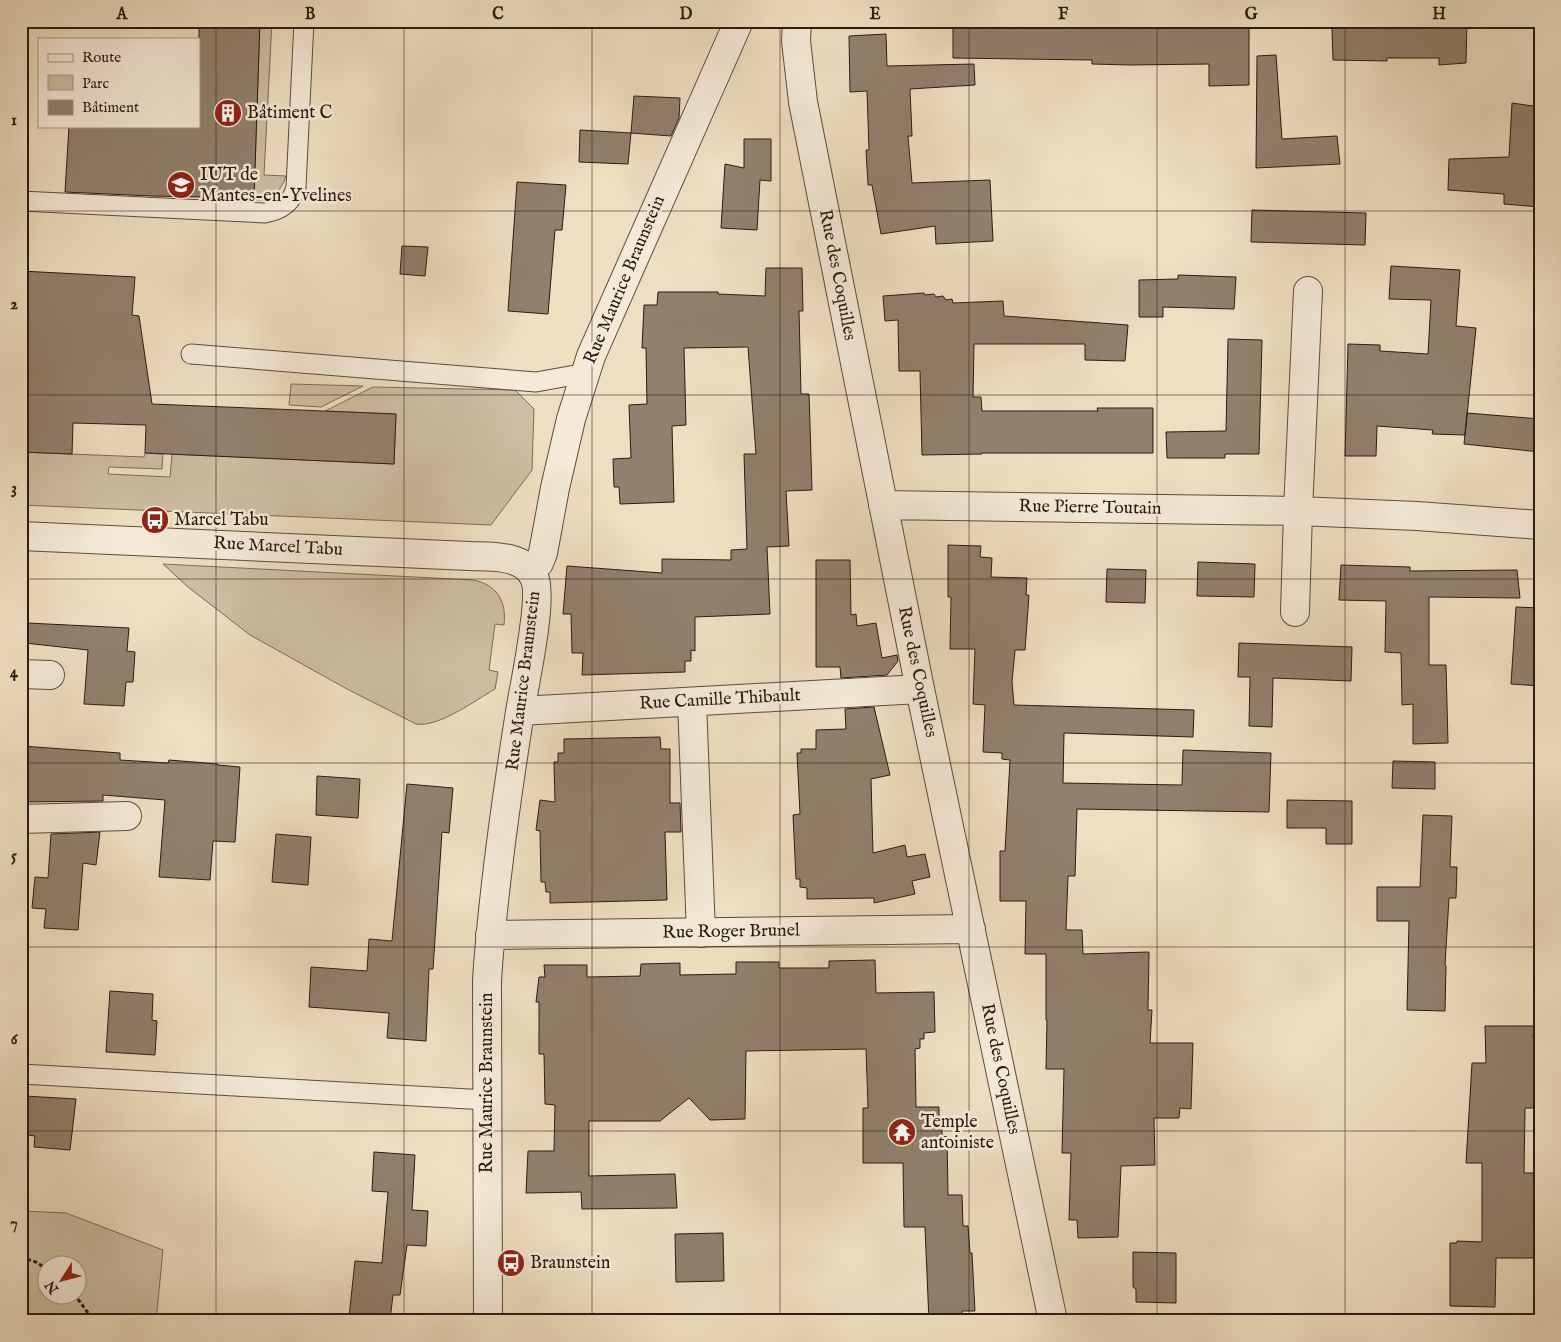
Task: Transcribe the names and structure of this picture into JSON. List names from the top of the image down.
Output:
{
  "streets": {
    "street": [
      "Rue des Coquilles",
      "Rue Maurice Braunstein",
      "Rue Pierre Toutain",
      "Rue Marcel Tabu",
      "Rue Camille Thibault",
      "Rue Roger Brunel"
    ]
  },
  "crossings": [
    ["Rue des Coquilles", "Rue Pierre Toutain"],
    ["Rue des Coquilles", "Rue Camille Thibault"],
    ["Rue des Coquilles", "Rue Roger Brunel"],
    ["Rue Maurice Braunstein", "Rue Marcel Tabu"],
    ["Rue Maurice Braunstein", "Rue Camille Thibault"],
    ["Rue Maurice Braunstein", "Rue Roger Brunel"]
  ],
  "places": {
    "building": ["Bâtiment C"],
    "school or university": ["IUT de Mantes-en-Yvelines"],
    "bus stop": ["Marcel Tabu", "Braunstein"],
    "temple": ["Temple antoiniste"]
  },
  "legend": ["Route", "Parc", "Bâtiment"],
  "north": "bottom left",
  "grid": {
    "columns": [
      "A",
      "B",
      "C",
      "D",
      "E",
      "F",
      "G",
      "H"
    ],
    "rows": [
      "1",
      "2",
      "3",
      "4",
      "5",
      "6",
      "7"
    ]
  }
}
